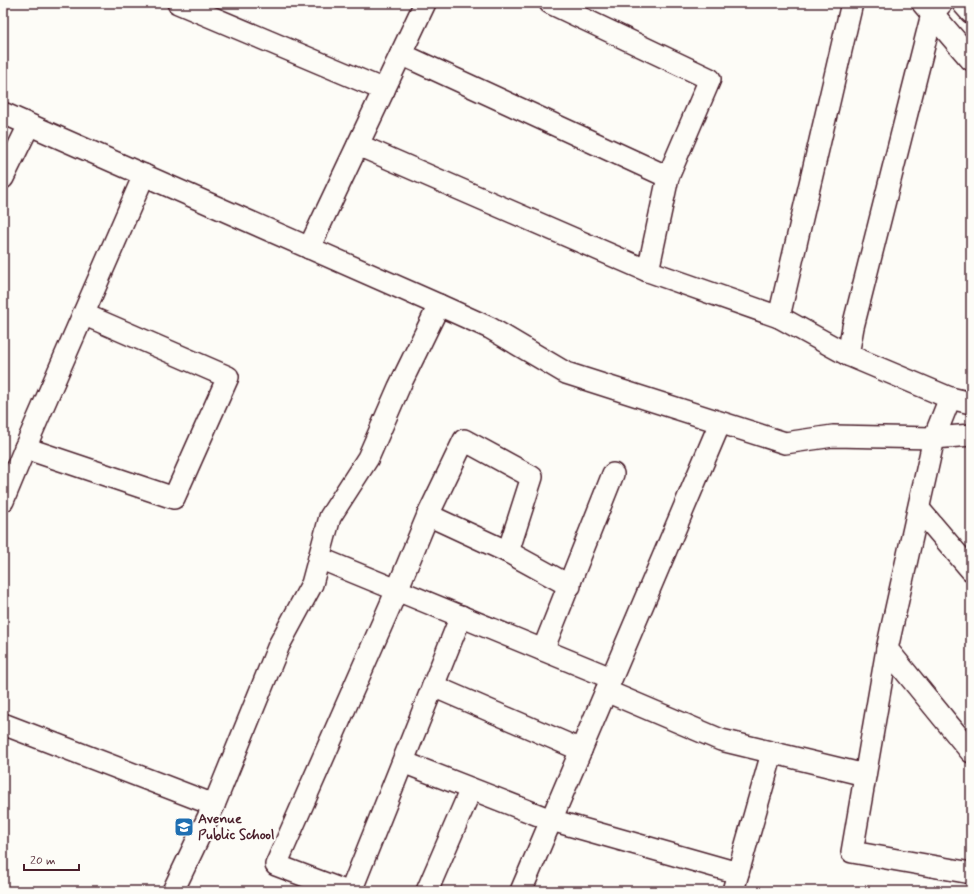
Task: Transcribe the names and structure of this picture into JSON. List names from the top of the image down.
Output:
{
  "places": {
    "school or university": ["Avenue Public School"]
  },
  "scale_bar": "20 m"
}
